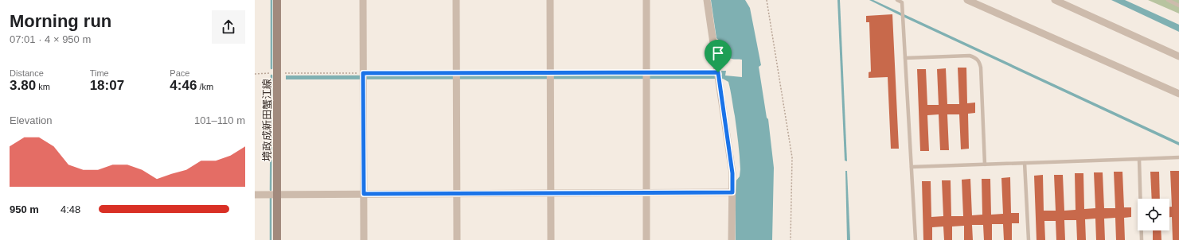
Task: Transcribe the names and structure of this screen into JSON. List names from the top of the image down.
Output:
{
  "streets": {
    "main road": ["境政成新田蟹江線"]
  },
  "page": {
    "heading": ["Morning run", "07:01 · 4 × 950 m"],
    "stats": [
      ["Distance", "3.80 km"],
      ["Time", "18:07"],
      ["Pace", "4:46 /km"]
    ],
    "chart": ["Elevation", "101–110 m"],
    "list": [
      {
        "name": "950 m",
        "note": "4:48"
      }
    ]
  }
}
